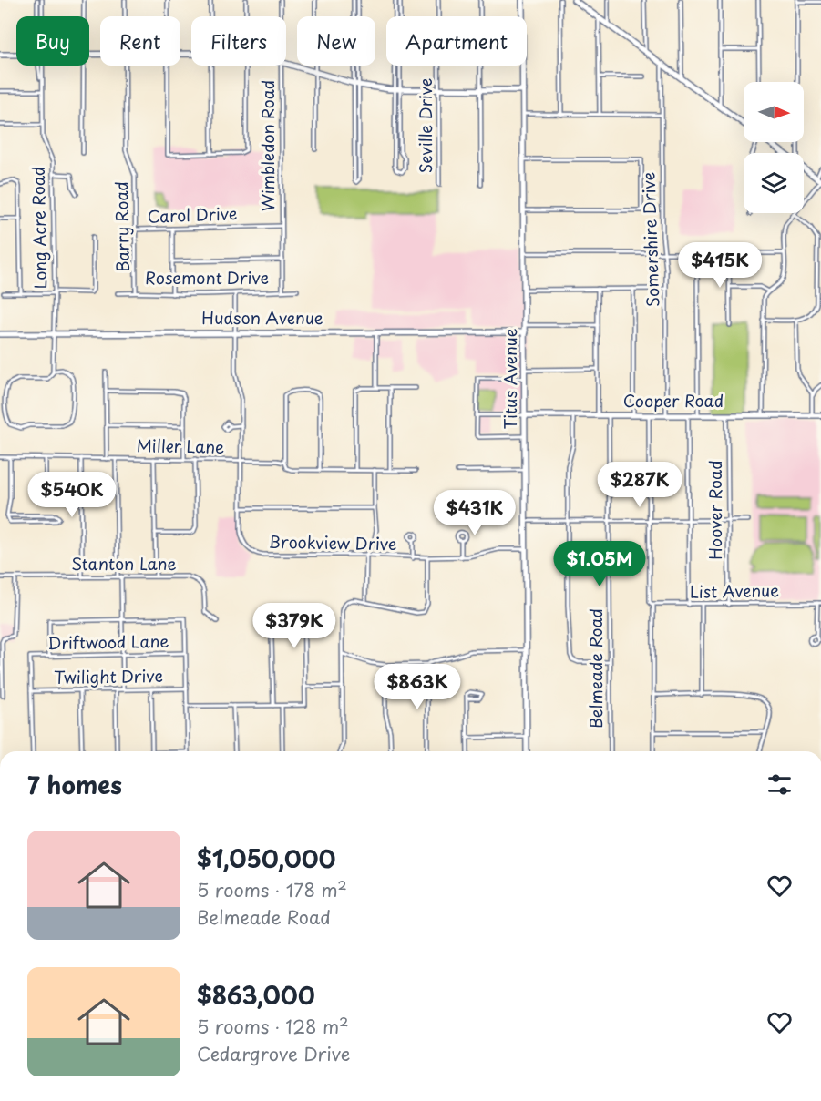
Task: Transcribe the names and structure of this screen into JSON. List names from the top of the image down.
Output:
{
  "streets": {
    "main road": ["Hudson Avenue", "Titus Avenue", "Cooper Road"],
    "street": [
      "Seville Drive",
      "Wimbledon Road",
      "Carol Drive",
      "Barry Road",
      "Long Acre Road",
      "Somershire Drive",
      "Rosemont Drive",
      "Miller Lane",
      "Hoover Road",
      "Brookview Drive",
      "Stanton Lane",
      "List Avenue",
      "Driftwood Lane",
      "Belmeade Road",
      "Twilight Drive"
    ]
  },
  "crossings": [
    ["Wimbledon Road", "Carol Drive"],
    ["Wimbledon Road", "Rosemont Drive"],
    ["Carol Drive", "Barry Road"],
    ["Barry Road", "Rosemont Drive"],
    ["Long Acre Road", "Hudson Avenue"],
    ["Somershire Drive", "Cooper Road"],
    ["Rosemont Drive", "Brookview Drive"],
    ["Hudson Avenue", "Titus Avenue"],
    ["Hudson Avenue", "Brookview Drive"],
    ["Titus Avenue", "Cooper Road"],
    ["Titus Avenue", "Brookview Drive"],
    ["Cooper Road", "Hoover Road"],
    ["Cooper Road", "Belmeade Road"],
    ["Miller Lane", "Brookview Drive"],
    ["Hoover Road", "List Avenue"],
    ["Driftwood Lane", "Twilight Drive"]
  ],
  "north": "right",
  "page": {
    "chip": [
      "Buy",
      "Rent",
      "Filters",
      "New",
      "Apartment"
    ],
    "price": [
      "$415K",
      "$287K",
      "$540K",
      "$431K",
      "$1.05M",
      "$379K",
      "$863K"
    ],
    "heading": "7 homes",
    "list": [
      {
        "name": "$1,050,000",
        "note": "5 rooms · 178 m² · Belmeade Road"
      },
      {
        "name": "$863,000",
        "note": "5 rooms · 128 m² · Cedargrove Drive"
      }
    ]
  }
}
